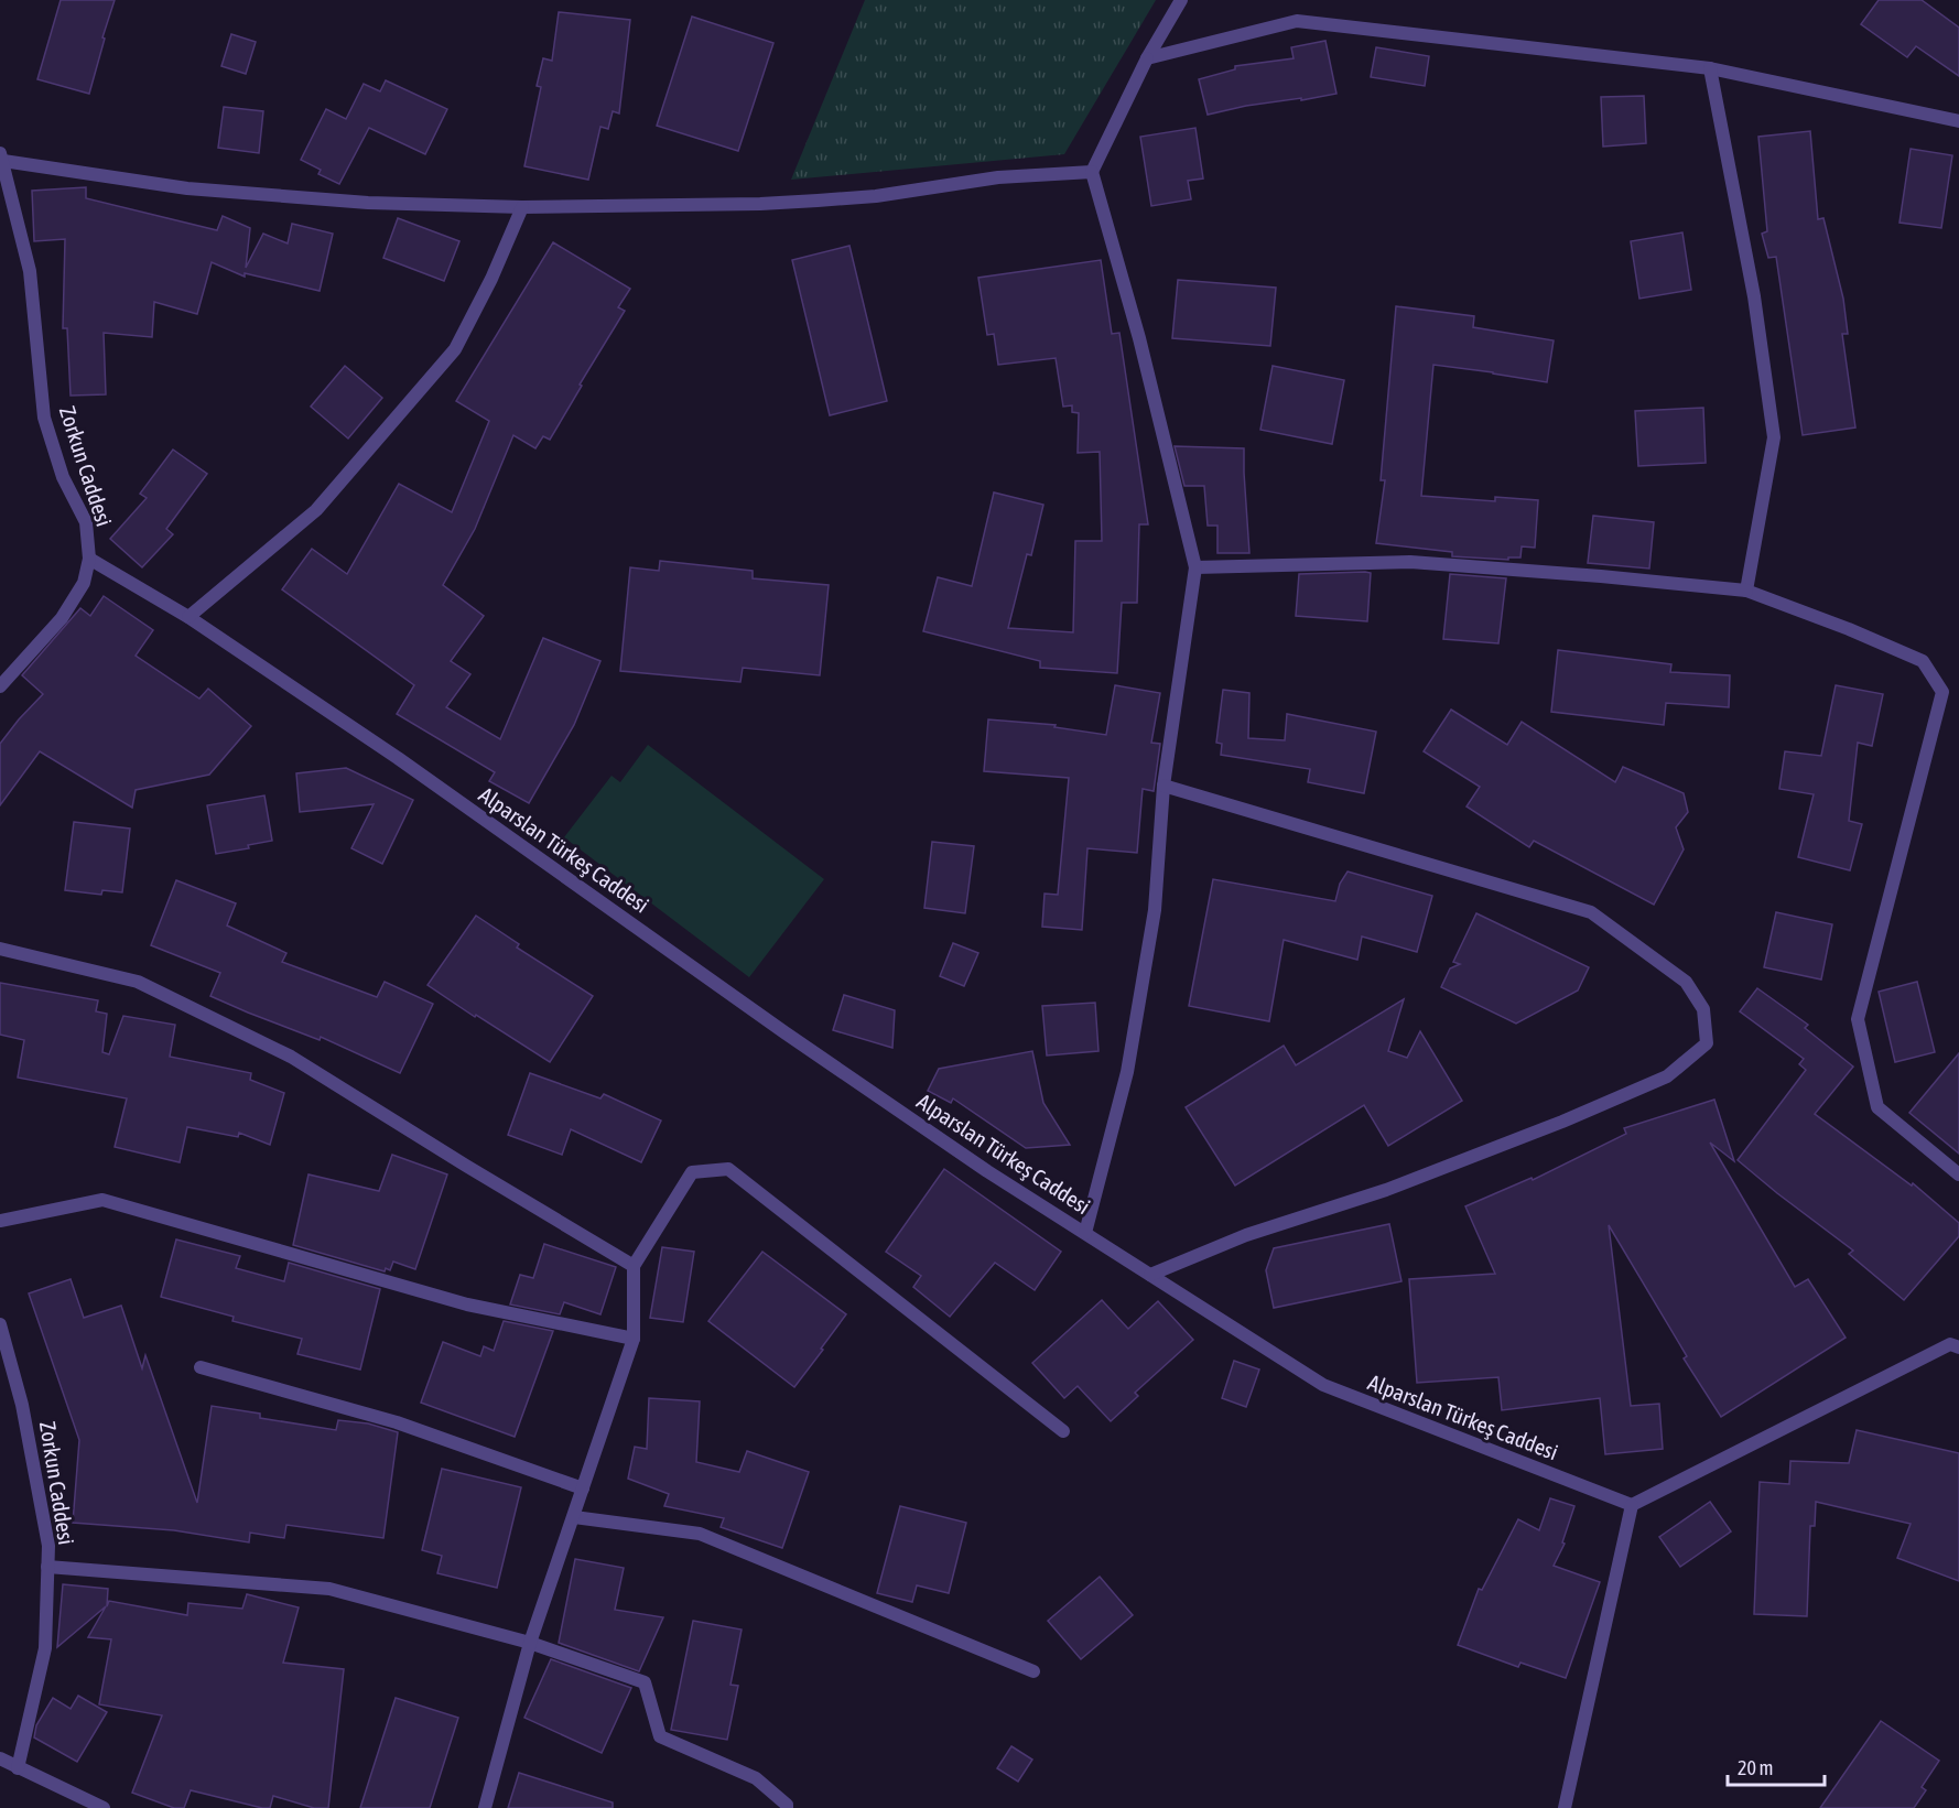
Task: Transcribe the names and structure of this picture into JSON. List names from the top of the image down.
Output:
{
  "streets": {
    "street": ["Zorkun Caddesi", "Alparslan Türkeş Caddesi"]
  },
  "crossings": [
    ["Zorkun Caddesi", "Alparslan Türkeş Caddesi"]
  ],
  "scale_bar": "20 m"
}
